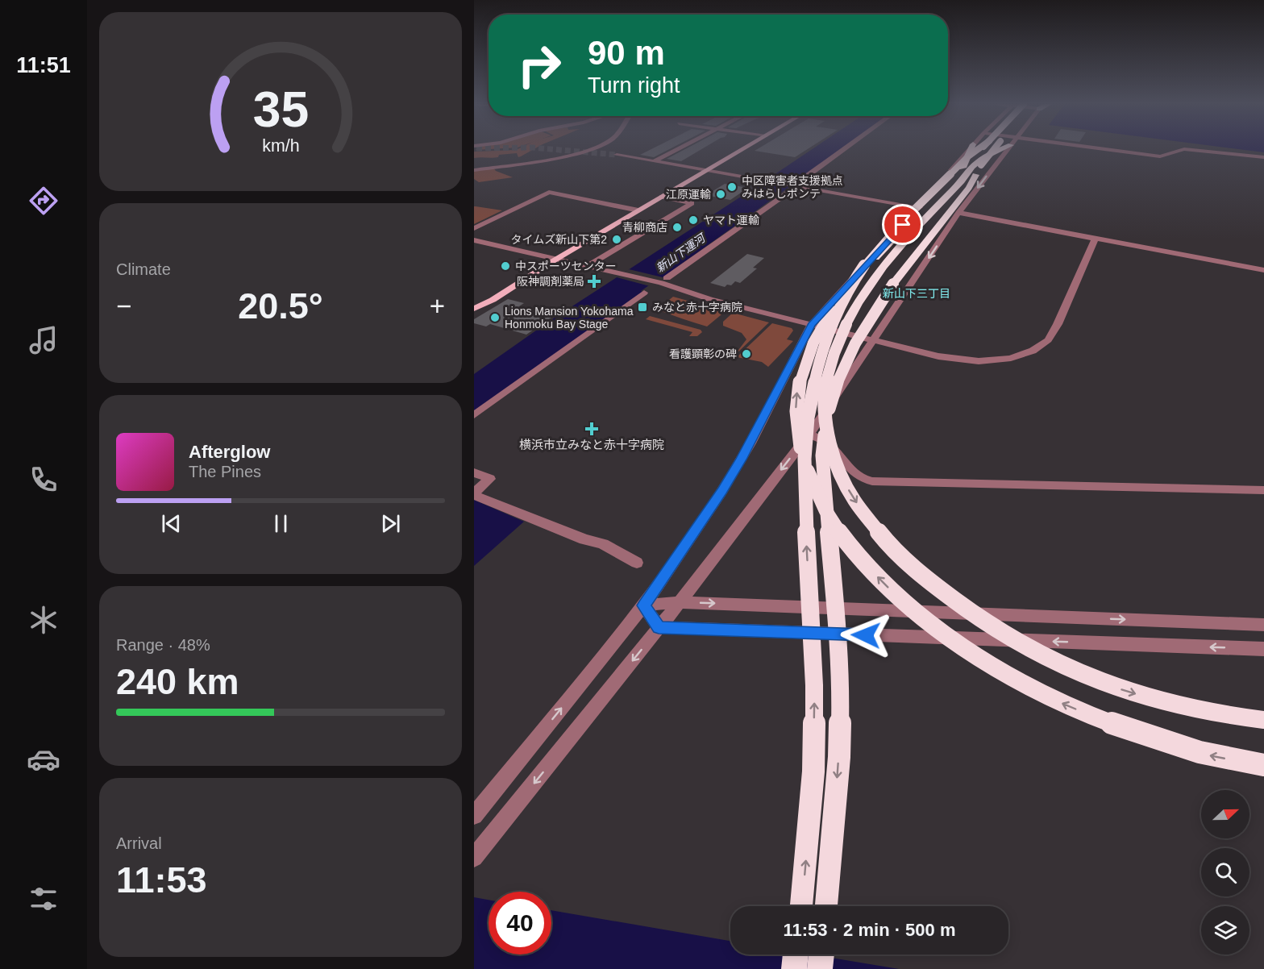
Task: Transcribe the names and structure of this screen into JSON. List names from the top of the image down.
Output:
{
  "districts": ["新山下三丁目"],
  "water": ["新山下運河"],
  "places": {
    "other": [
      "中区障害者支援拠点 みはらしポンテ",
      "江原運輸",
      "ヤマト運輸",
      "青柳商店",
      "タイムズ新山下第2",
      "中スポーツセンター",
      "Lions Mansion Yokohama Honmoku Bay Stage",
      "看護顕彰の碑"
    ],
    "health": ["阪神調剤薬局", "横浜市立みなと赤十字病院"],
    "transit": ["みなと赤十字病院"]
  },
  "north": "right",
  "page": {
    "tabs": "11:51",
    "turn": ["90 m", "Turn right"],
    "tile": [
      "Climate",
      ["Range · 48%", "240 km"],
      ["Arrival", "11:53"]
    ],
    "heat": ["−", "20.5°", "+"],
    "song": ["Afterglow", "The Pines"],
    "limit": "40",
    "trip": "11:53 · 2 min · 500 m",
    "gauge": ["35", "km/h"]
  }
}
